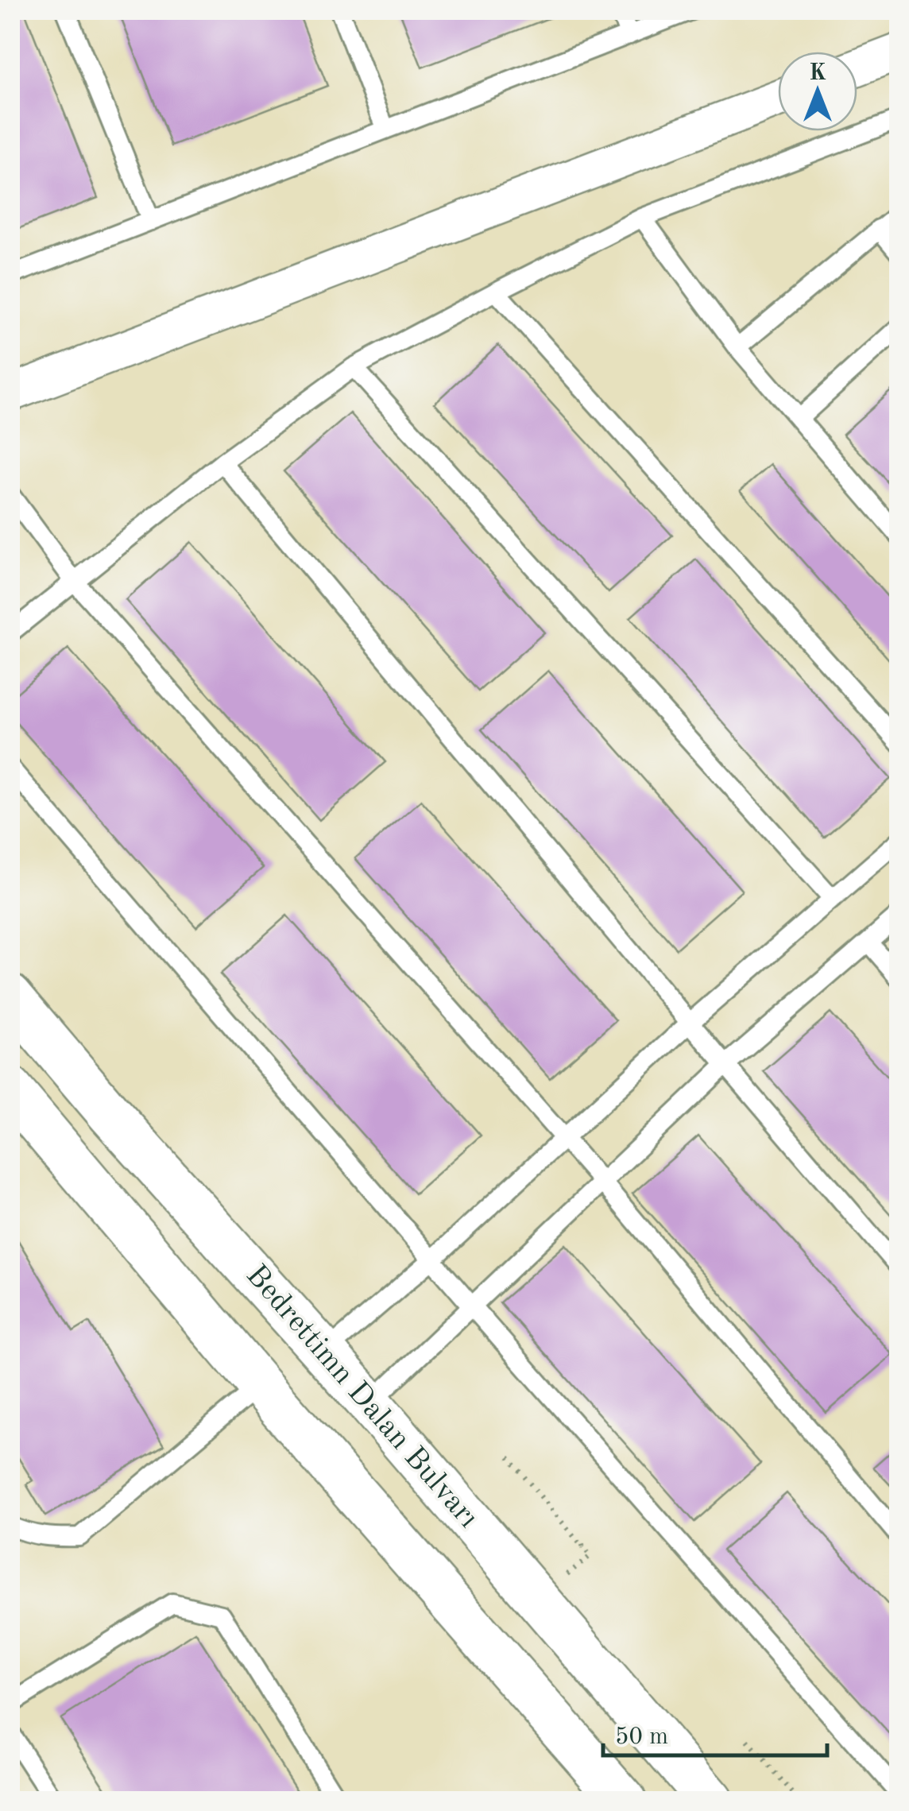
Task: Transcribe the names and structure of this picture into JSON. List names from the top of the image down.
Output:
{
  "streets": {
    "main road": ["Bedrettimn Dalan Bulvarı"]
  },
  "scale_bar": "50 m",
  "north": "top"
}
